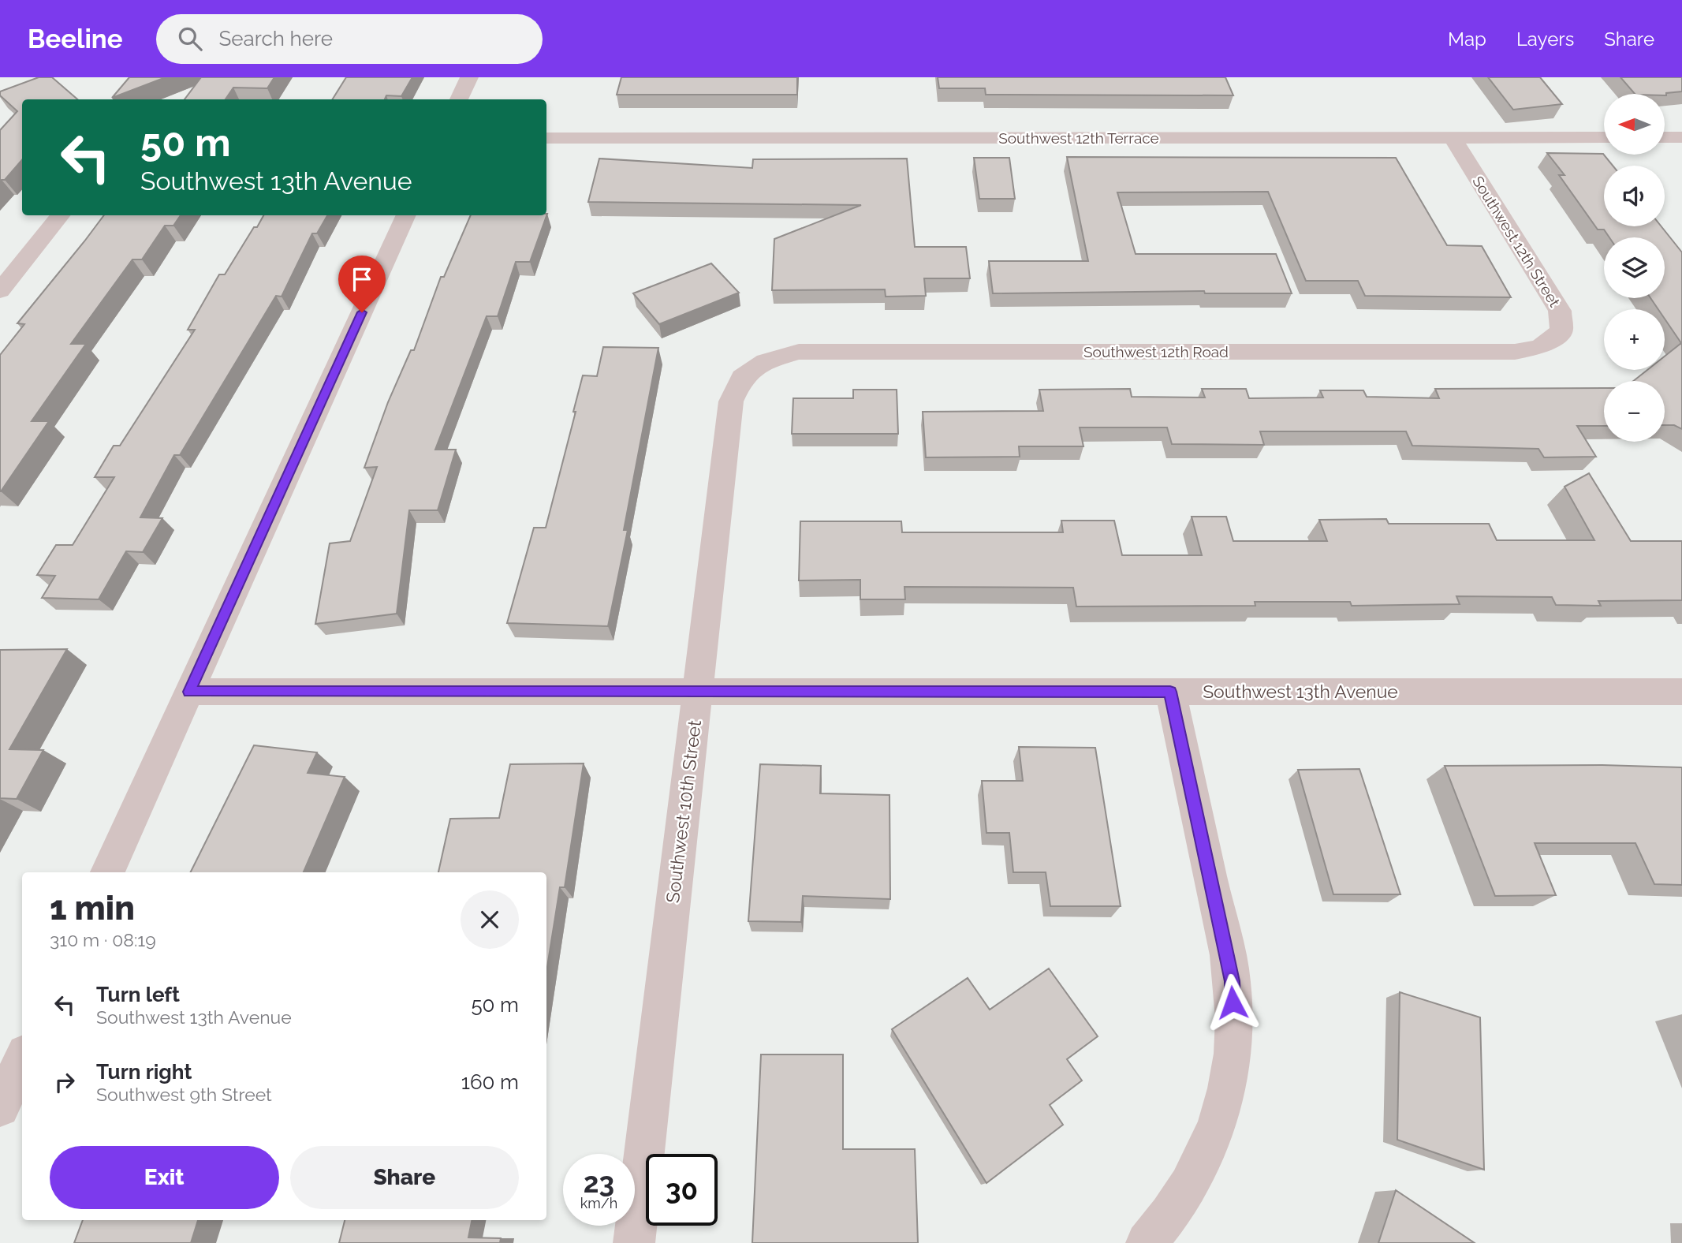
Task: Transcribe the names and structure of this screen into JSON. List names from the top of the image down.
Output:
{
  "streets": {
    "street": [
      "Southwest 12th Terrace",
      "Southwest 12th Street",
      "Southwest 12th Road",
      "Southwest 13th Avenue",
      "Southwest 10th Street"
    ]
  },
  "crossings": [
    ["Southwest 12th Terrace", "Southwest 12th Street"],
    ["Southwest 12th Street", "Southwest 12th Road"],
    ["Southwest 12th Road", "Southwest 10th Street"],
    ["Southwest 13th Avenue", "Southwest 10th Street"]
  ],
  "north": "left",
  "page": {
    "header": "Beeline",
    "search": "Search here",
    "nav": ["Map", "Layers", "Share"],
    "map_buttons": ["+", "−"],
    "turn": ["50 m", "Southwest 13th Avenue"],
    "heading": ["1 min", "310 m · 08:19"],
    "list": [
      {
        "name": "Turn left",
        "note": "Southwest 13th Avenue",
        "value": "50 m"
      },
      {
        "name": "Turn right",
        "note": "Southwest 9th Street",
        "value": "160 m"
      }
    ],
    "buttons": ["Exit", "Share"],
    "speed": "23 km/h",
    "limit": "30"
  }
}
